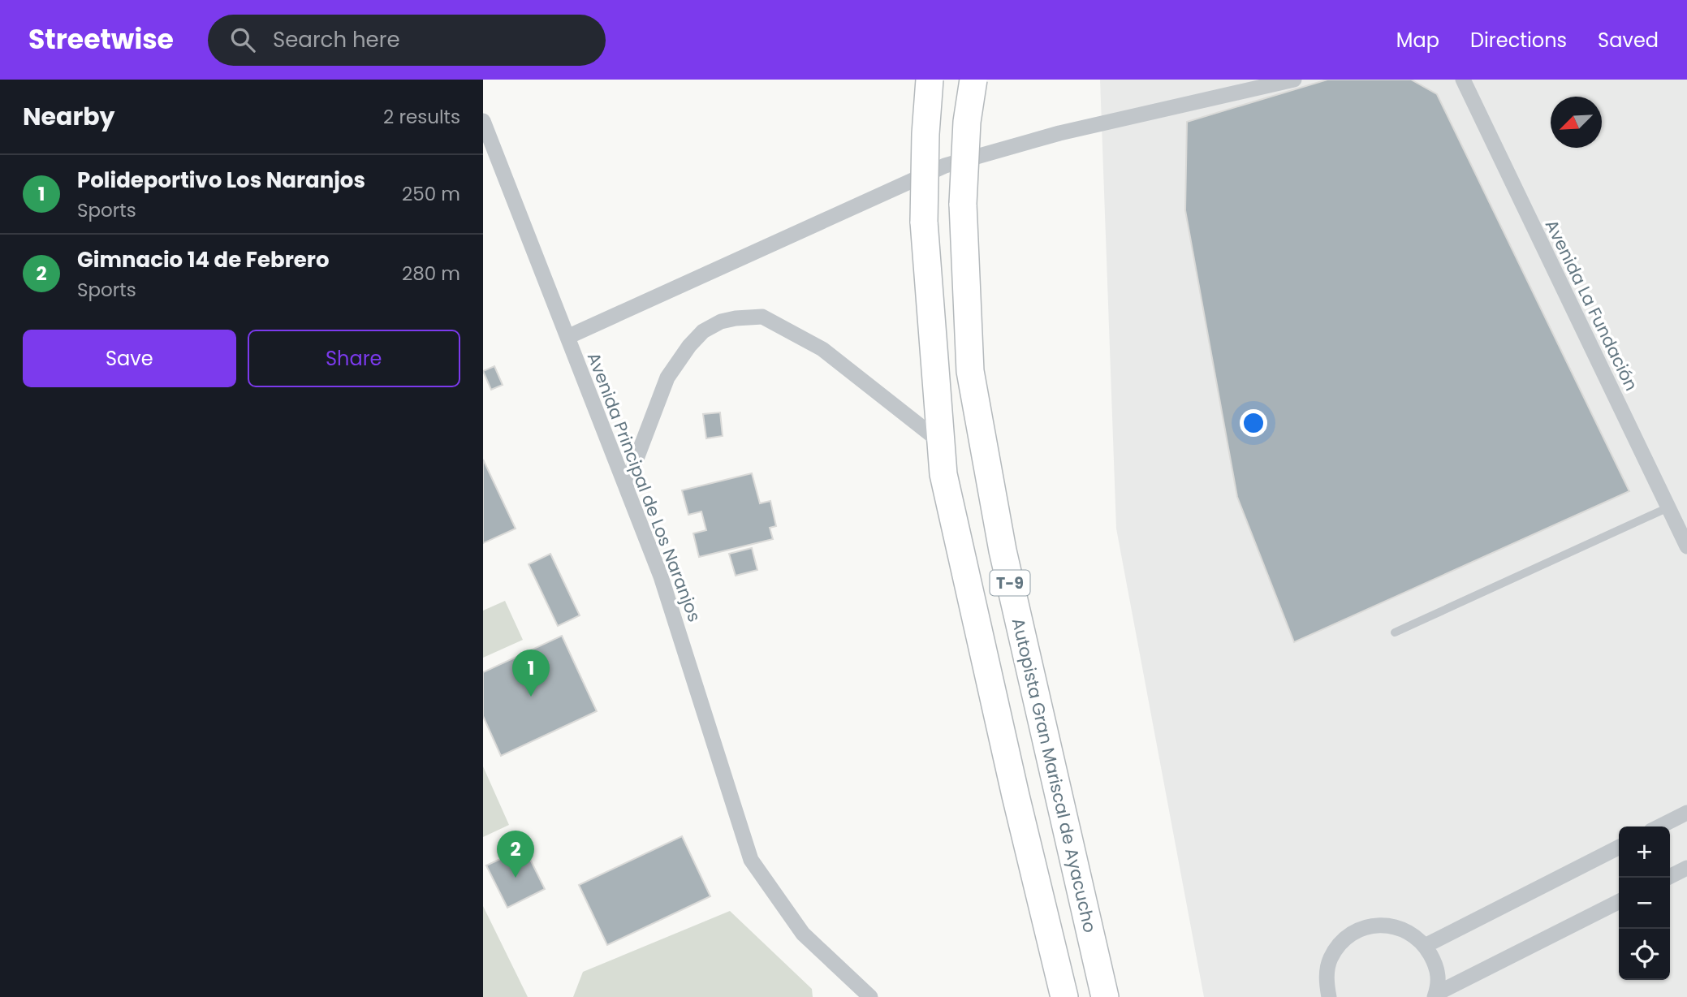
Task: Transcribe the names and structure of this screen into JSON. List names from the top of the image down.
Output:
{
  "streets": {
    "highway": ["T-9", "Autopista Gran Mariscal de Ayacucho"],
    "street": ["Avenida La Fundación", "Avenida Principal de Los Naranjos"]
  },
  "north": "bottom left",
  "page": {
    "header": "Streetwise",
    "search": "Search here",
    "nav": ["Map", "Directions", "Saved"],
    "heading": ["Nearby", "2 results"],
    "list": [
      {
        "mark": "1",
        "name": "Polideportivo Los Naranjos",
        "note": "Sports",
        "value": "250 m"
      },
      {
        "mark": "2",
        "name": "Gimnacio 14 de Febrero",
        "note": "Sports",
        "value": "280 m"
      }
    ],
    "buttons": ["Save", "Share"],
    "pins": ["1", "2"],
    "map_buttons": ["+", "−"]
  }
}
